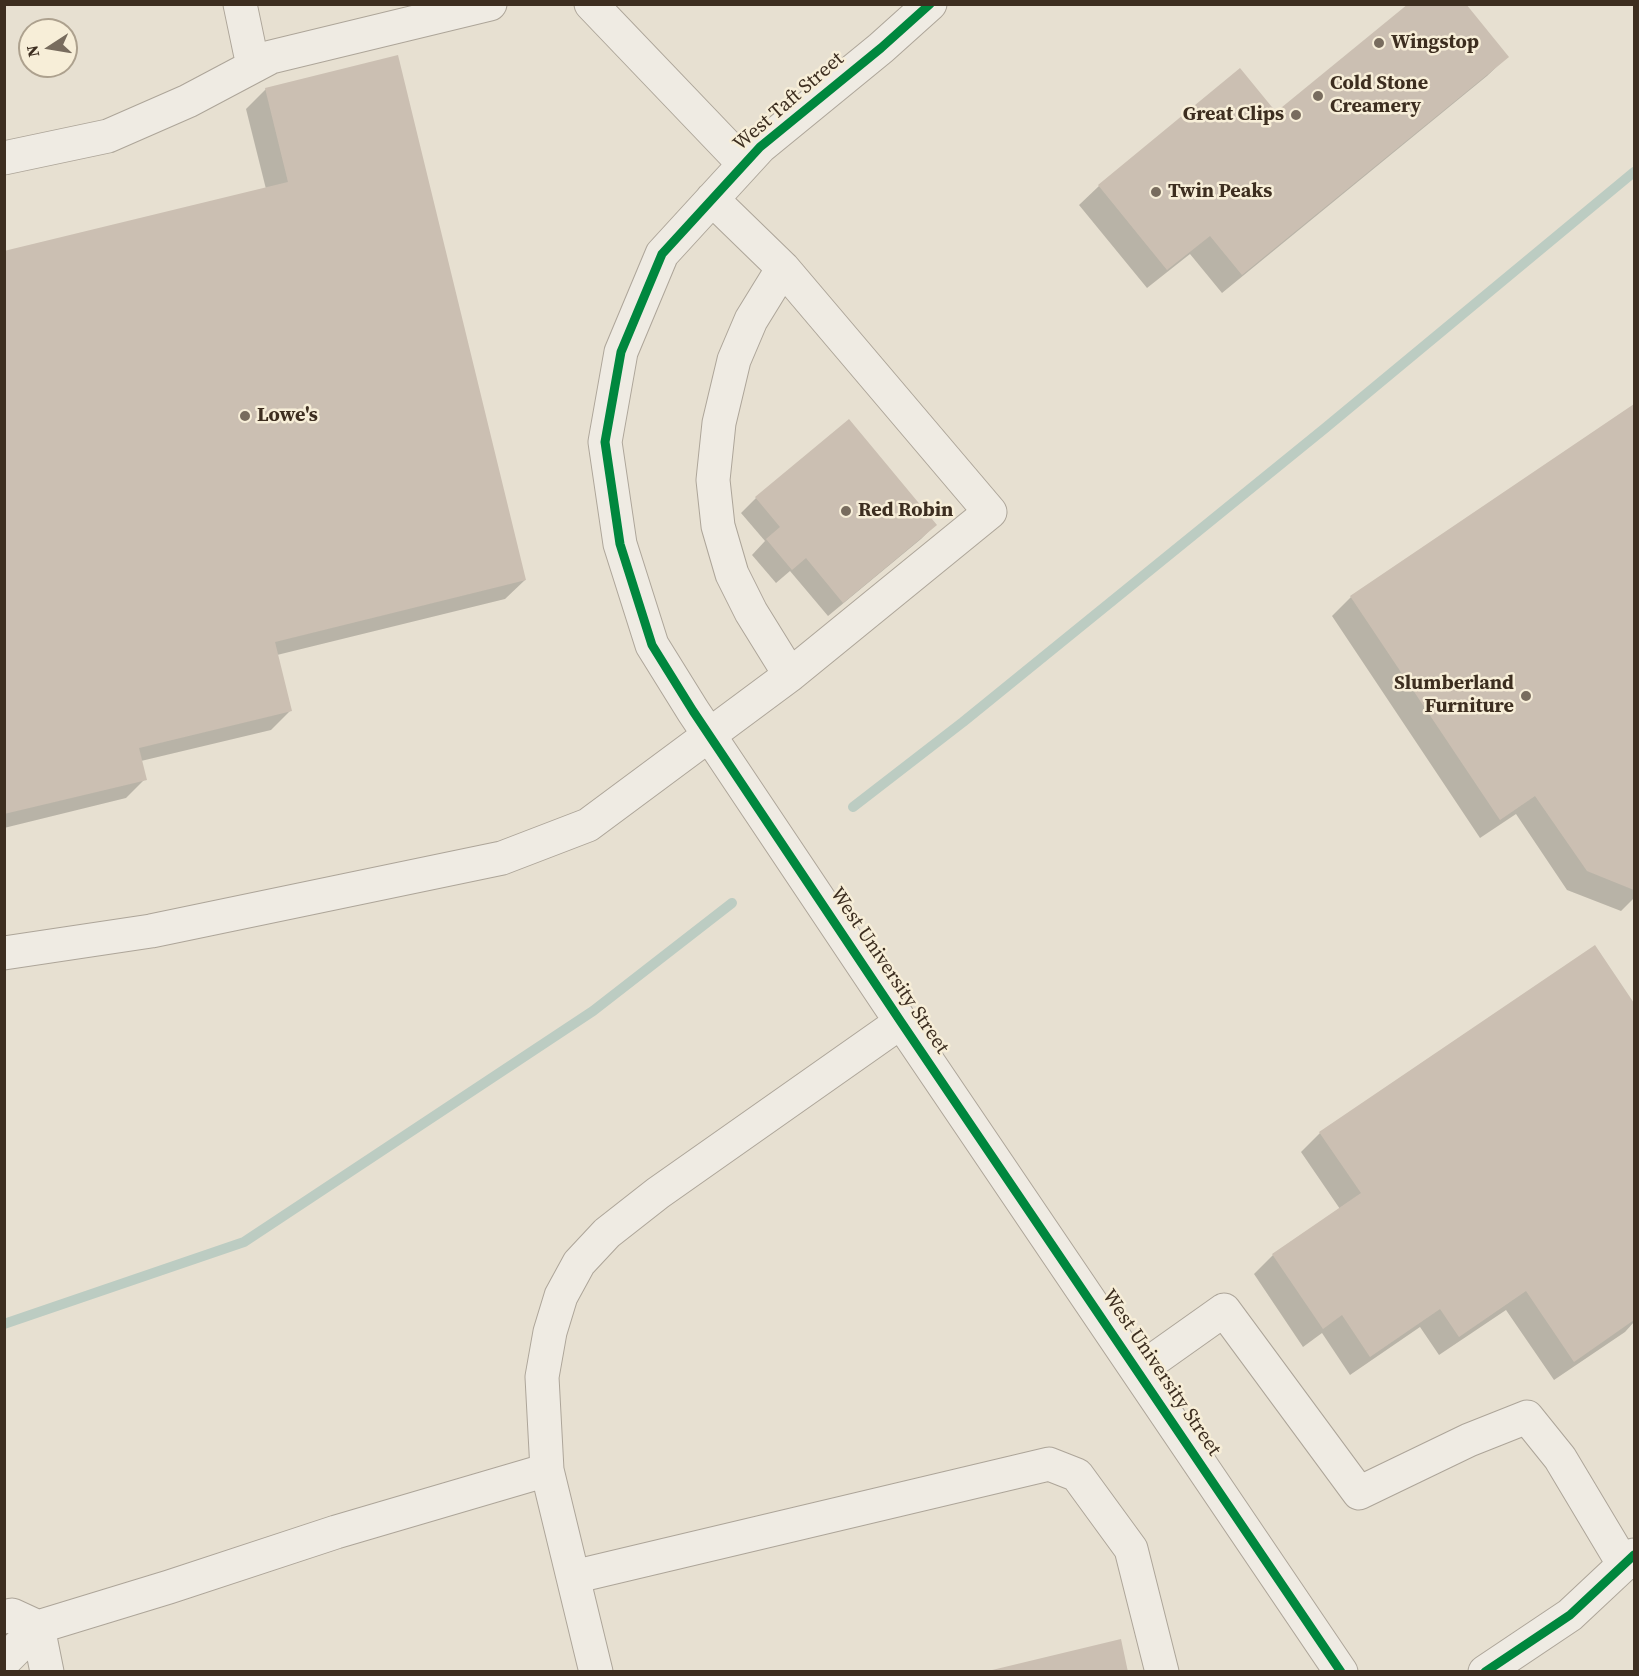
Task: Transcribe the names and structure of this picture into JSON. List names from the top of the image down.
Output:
{
  "streets": {
    "street": ["West Taft Street", "West University Street"]
  },
  "crossings": [
    ["West Taft Street", "West University Street"]
  ],
  "places": [
    "Wingstop",
    "Cold Stone Creamery",
    "Great Clips",
    "Twin Peaks",
    "Lowe's",
    "Red Robin",
    "Slumberland Furniture"
  ],
  "north": "left"
}
